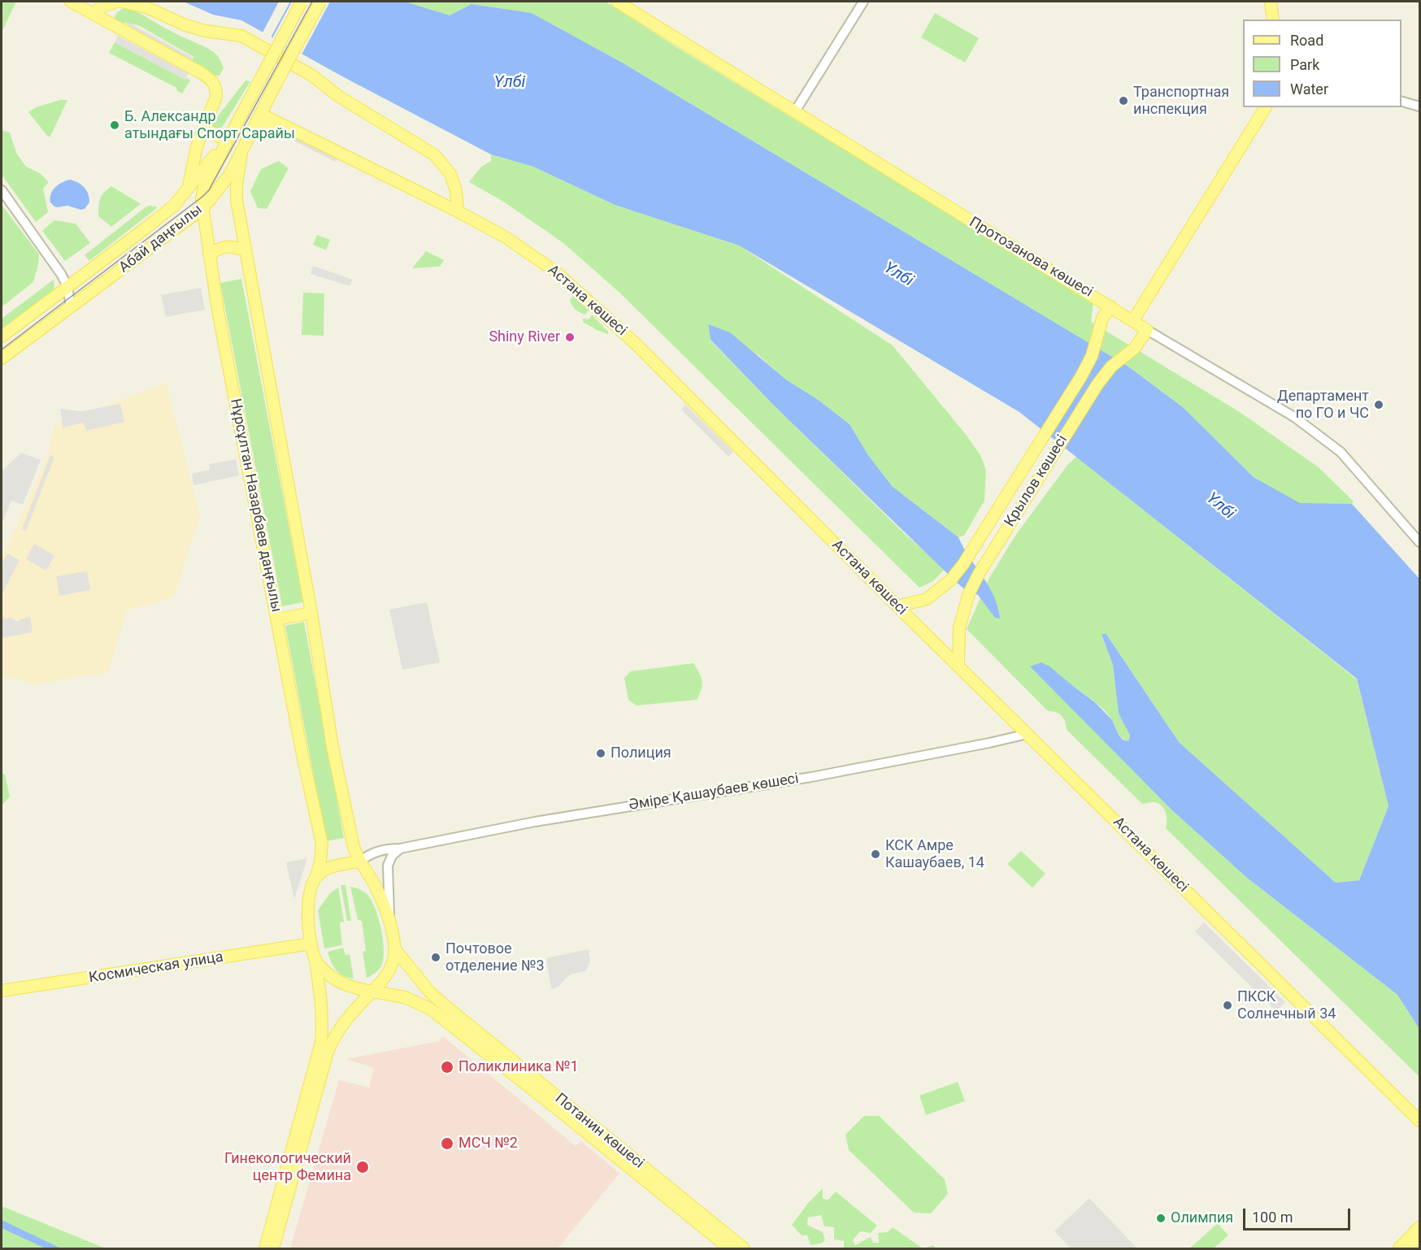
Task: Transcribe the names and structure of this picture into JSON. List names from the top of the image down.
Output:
{
  "streets": {
    "main road": [
      "Абай даңғылы",
      "Протозанова көшесі",
      "Астана көшесі",
      "Крылов көшесі",
      "Нұрсұлтан Назарбаев даңғылы",
      "Космическая улица",
      "Потанин көшесі"
    ],
    "street": ["Әміре Қашаубаев көшесі"]
  },
  "crossings": [
    ["Абай даңғылы", "Астана көшесі"],
    ["Абай даңғылы", "Нұрсұлтан Назарбаев даңғылы"],
    ["Протозанова көшесі", "Крылов көшесі"],
    ["Астана көшесі", "Крылов көшесі"],
    ["Астана көшесі", "Әміре Қашаубаев көшесі"],
    ["Нұрсұлтан Назарбаев даңғылы", "Әміре Қашаубаев көшесі"],
    ["Нұрсұлтан Назарбаев даңғылы", "Космическая улица"],
    ["Нұрсұлтан Назарбаев даңғылы", "Потанин көшесі"],
    ["Әміре Қашаубаев көшесі", "Космическая улица"],
    ["Әміре Қашаубаев көшесі", "Потанин көшесі"],
    ["Космическая улица", "Потанин көшесі"]
  ],
  "water": ["Үлбі"],
  "places": [
    "Транспортная инспекция",
    "Б. Александр атындағы Спорт Сарайы",
    "Shiny River",
    "Департамент по ГО и ЧС",
    "Полиция",
    "КСК Амре Кашаубаев, 14",
    "Почтовое отделение №3",
    "ПКСК Солнечный 34",
    "Поликлиника №1",
    "МСЧ №2",
    "Гинекологический центр Фемина",
    "Олимпия"
  ],
  "legend": ["Road", "Park", "Water"],
  "scale_bar": "100 m"
}
